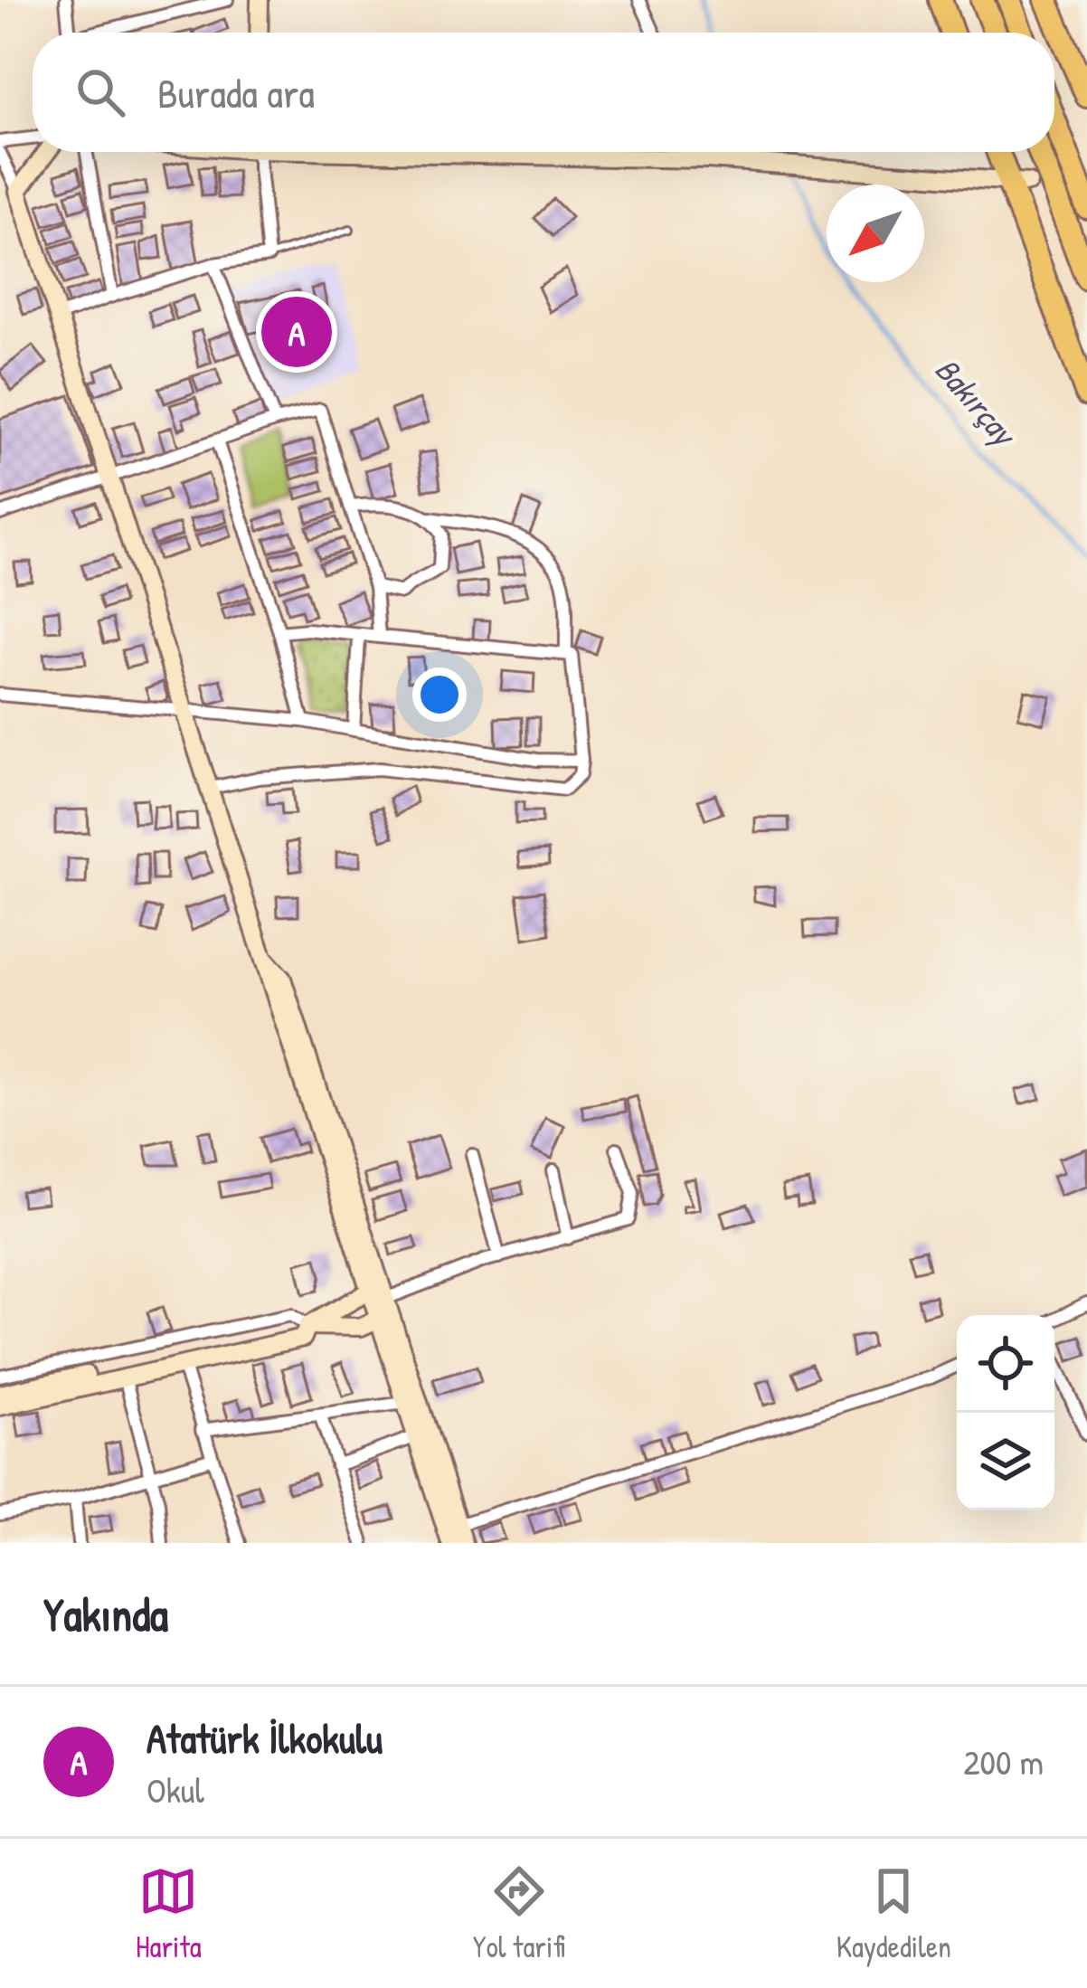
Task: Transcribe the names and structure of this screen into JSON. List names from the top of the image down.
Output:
{
  "water": ["Bakırçay"],
  "north": "bottom left",
  "page": {
    "search": "Burada ara",
    "pins": "A",
    "heading": "Yakında",
    "list": [
      {
        "mark": "A",
        "name": "Atatürk İlkokulu",
        "note": "Okul",
        "value": "200 m"
      }
    ],
    "nav": ["Harita", "Yol tarifi", "Kaydedilen"]
  }
}
